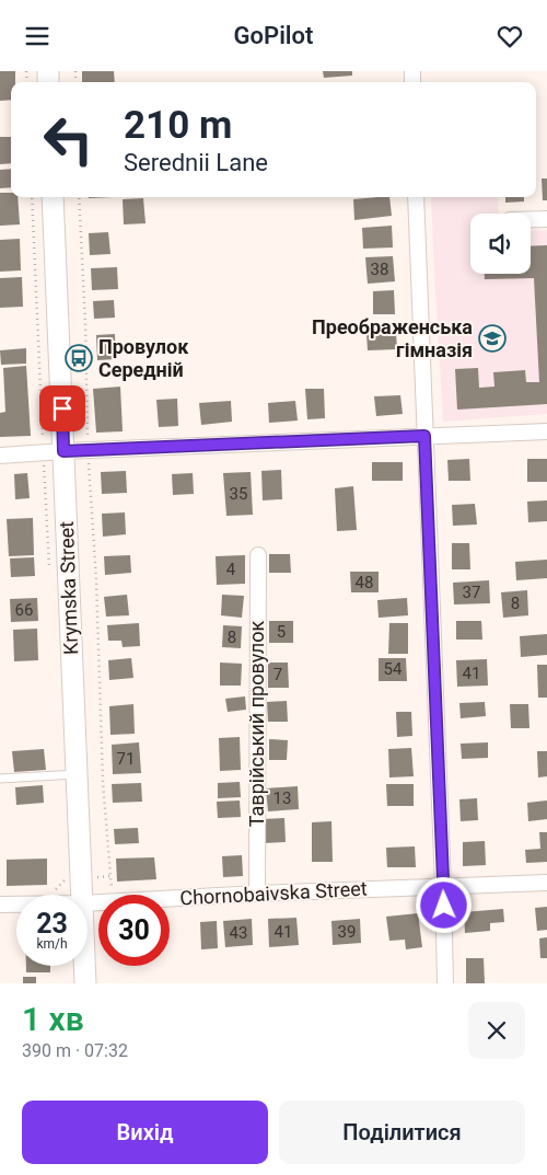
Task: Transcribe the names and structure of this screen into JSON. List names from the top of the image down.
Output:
{
  "streets": {
    "street": ["Krymska Street", "Таврійський провулок", "Chornobaivska Street"]
  },
  "crossings": [
    ["Таврійський провулок", "Chornobaivska Street"]
  ],
  "places": {
    "school or university": ["Преображенська гімназія"],
    "bus stop": ["Провулок Середній"]
  },
  "house_numbers": [
    "38",
    "35",
    "4",
    "48",
    "37",
    "8",
    "66",
    "5",
    "8",
    "54",
    "41",
    "7",
    "71",
    "13",
    "41",
    "39",
    "43"
  ],
  "page": {
    "header": "GoPilot",
    "turn": ["210 m", "Serednii Lane"],
    "speed": "23 km/h",
    "limit": "30",
    "heading": ["1 хв", "390 m · 07:32"],
    "buttons": ["Вихід", "Поділитися"]
  }
}
